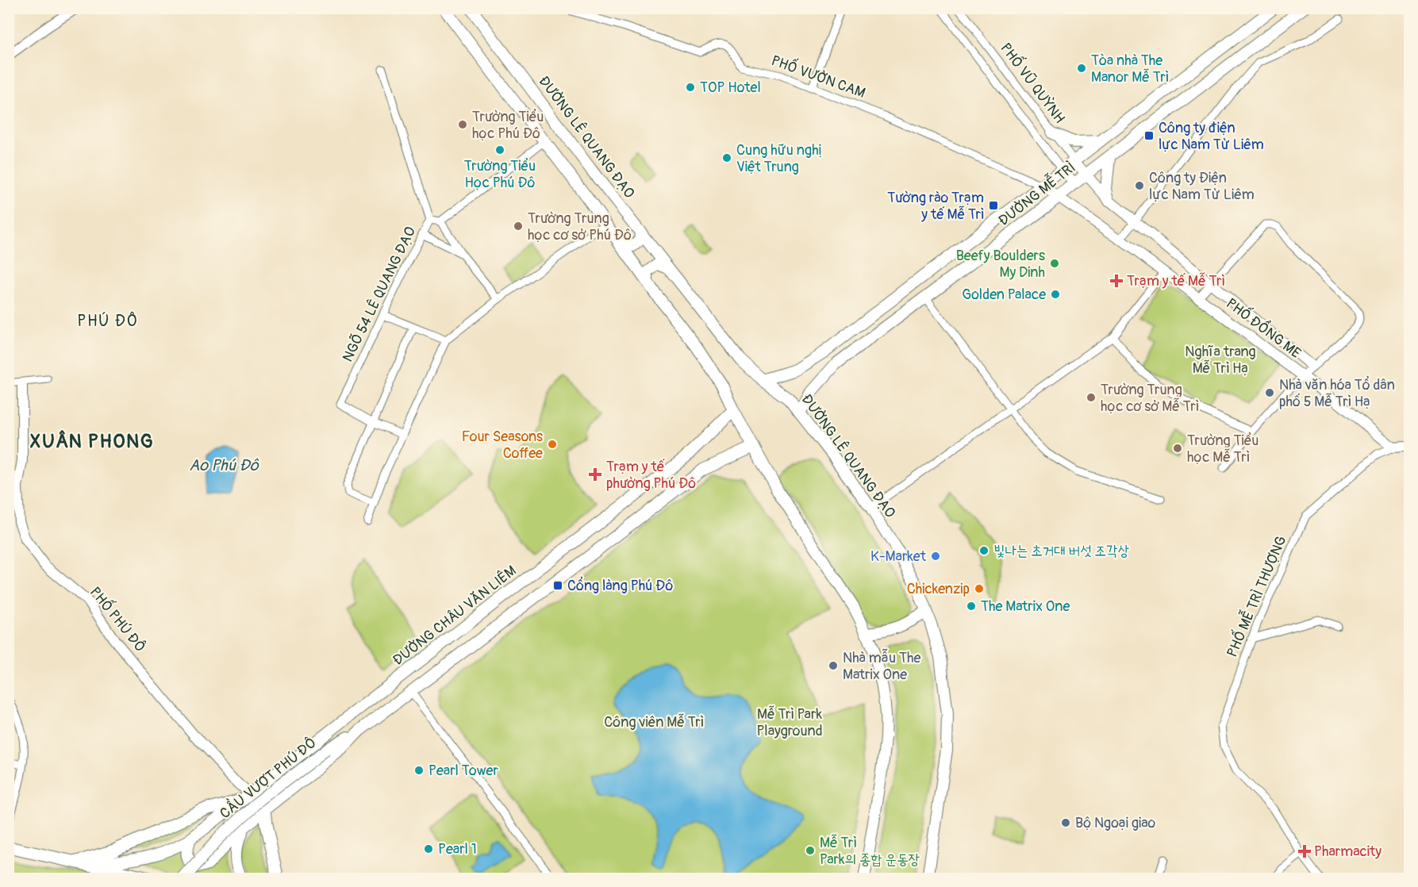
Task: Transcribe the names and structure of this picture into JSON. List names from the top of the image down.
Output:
{
  "streets": {
    "main road": [
      "ĐƯỜNG LÊ QUANG ĐẠO",
      "ĐƯỜNG MỄ TRÌ",
      "ĐƯỜNG CHÂU VĂN LIÊM",
      "CẦU VƯỢT PHÚ ĐÔ"
    ],
    "street": [
      "PHỐ VƯỜN CAM",
      "PHỐ VŨ QUỲNH",
      "NGÕ 54 LÊ QUANG ĐẠO",
      "PHỐ ĐỒNG ME",
      "PHỐ MỄ TRÌ THƯỢNG",
      "PHỐ PHÚ ĐÔ"
    ]
  },
  "crossings": [
    ["PHỐ VƯỜN CAM", "ĐƯỜNG MỄ TRÌ"],
    ["PHỐ VƯỜN CAM", "PHỐ ĐỒNG ME"],
    ["PHỐ VŨ QUỲNH", "ĐƯỜNG MỄ TRÌ"],
    ["PHỐ VŨ QUỲNH", "PHỐ ĐỒNG ME"],
    ["ĐƯỜNG LÊ QUANG ĐẠO", "ĐƯỜNG MỄ TRÌ"],
    ["ĐƯỜNG MỄ TRÌ", "PHỐ ĐỒNG ME"],
    ["PHỐ ĐỒNG ME", "PHỐ MỄ TRÌ THƯỢNG"],
    ["ĐƯỜNG CHÂU VĂN LIÊM", "PHỐ PHÚ ĐÔ"]
  ],
  "districts": ["PHÚ ĐÔ", "XUÂN PHONG"],
  "water": ["Ao Phú Đô"],
  "parks": ["Nghĩa trang Mễ Trì Hạ", "Mễ Trì Park Playground", "Công viên Mễ Trì"],
  "places": {
    "other": [
      "Tòa nhà The Manor Mễ Trì",
      "TOP Hotel",
      "Trường Tiểu học Phú Đô",
      "Trường Tiểu Học Phú Đô",
      "Cung hữu nghị Việt Trung",
      "Công ty Điện lực Nam Từ Liêm",
      "Trường Trung học cơ sở Phú Đô",
      "Beefy Boulders My Dinh",
      "Golden Palace",
      "Nhà văn hóa Tổ dân phố 5 Mễ Trì Hạ",
      "Trường Trung học cơ sở Mễ Trì",
      "Four Seasons Coffee",
      "Trường Tiểu học Mễ Trì",
      "빛나는 초거대 버섯 조각상",
      "K-Market",
      "Chickenzip",
      "The Matrix One",
      "Nhà mẫu The Matrix One",
      "Pearl Tower",
      "Bộ Ngoại giao",
      "Pearl 1",
      "Mễ Trì Park의 종합 운동장"
    ],
    "transit": ["Công ty điện lực Nam Từ Liêm", "Tường rào Trạm y tế Mễ Trì", "Cổng làng Phú Đô"],
    "health": ["Trạm y tế Mễ Trì", "Trạm y tế phường Phú Đô", "Pharmacity"]
  }
}
